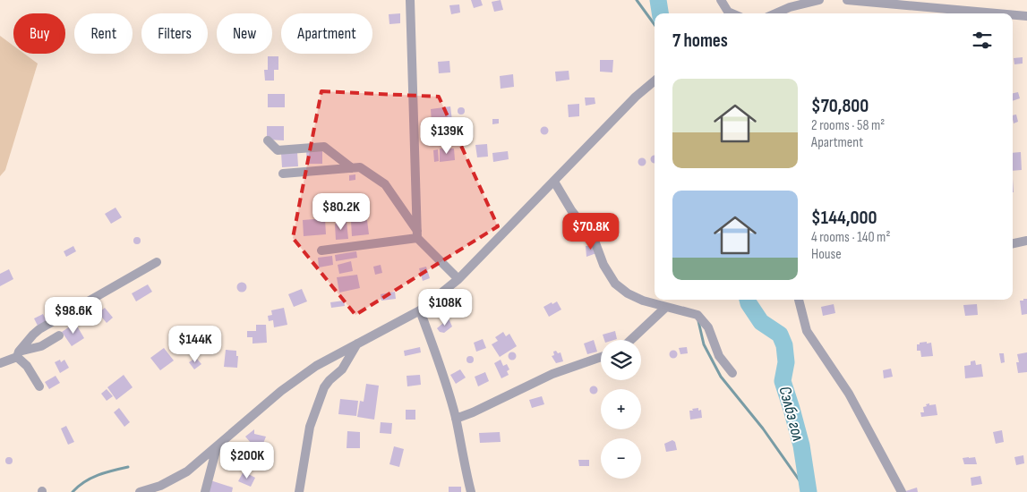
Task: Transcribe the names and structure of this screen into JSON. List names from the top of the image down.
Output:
{
  "water": ["Сэлбэ гол"],
  "page": {
    "chip": [
      "Buy",
      "Rent",
      "Filters",
      "New",
      "Apartment"
    ],
    "heading": "7 homes",
    "list": [
      {
        "name": "$70,800",
        "note": "2 rooms · 58 m² · Apartment"
      },
      {
        "name": "$144,000",
        "note": "4 rooms · 140 m² · House"
      }
    ],
    "price": [
      "$139K",
      "$80.2K",
      "$70.8K",
      "$108K",
      "$98.6K",
      "$144K",
      "$200K"
    ],
    "map_buttons": ["+", "−"]
  }
}
